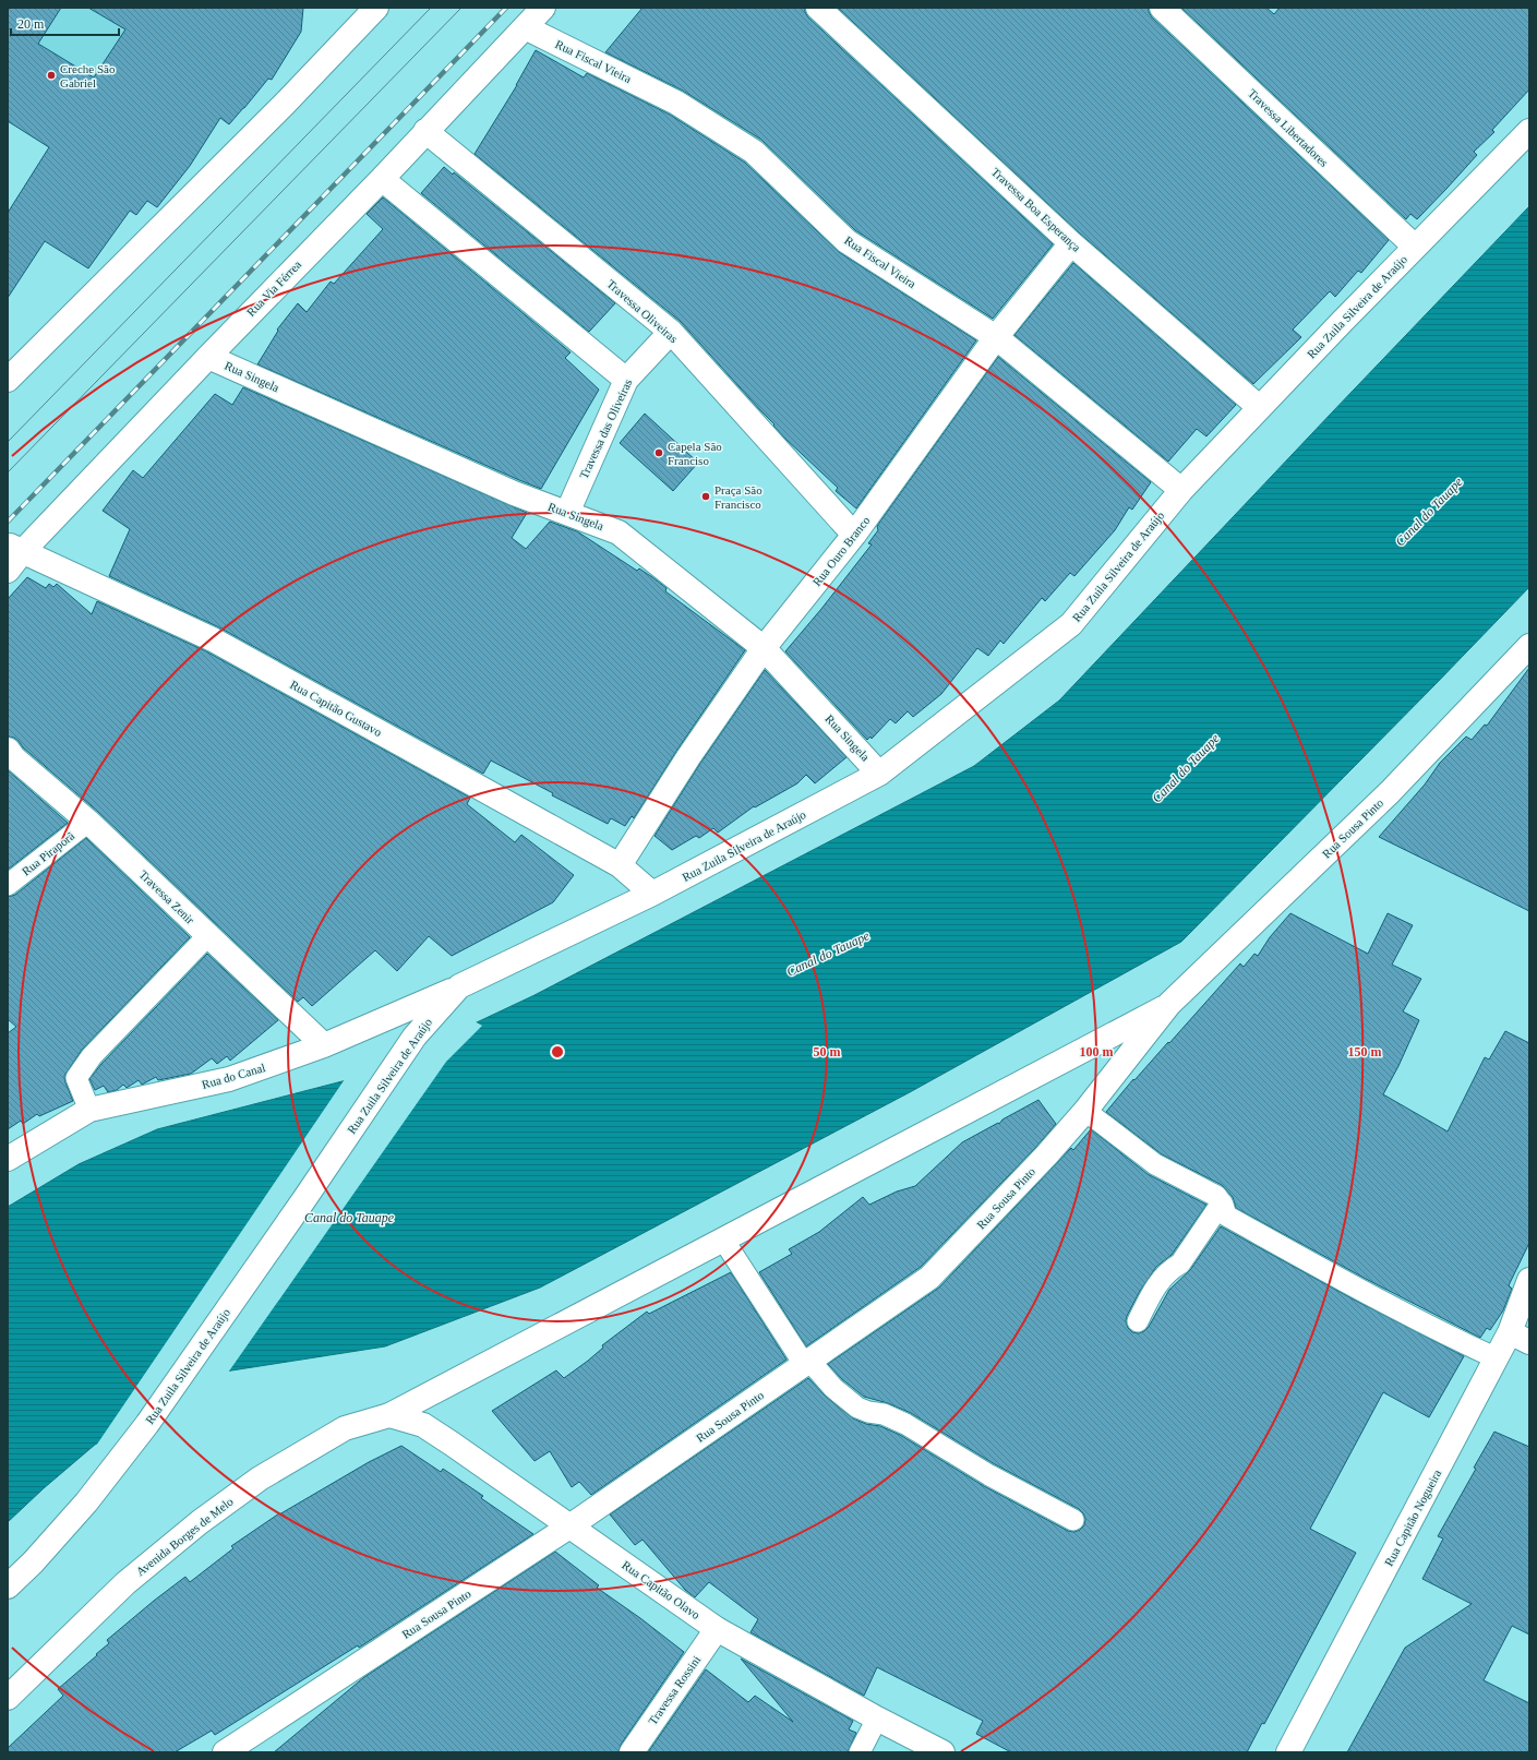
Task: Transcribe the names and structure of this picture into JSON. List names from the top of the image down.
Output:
{
  "streets": {
    "street": [
      "Rua Fiscal Vieira",
      "Travessa Libertadores",
      "Travessa Boa Esperança",
      "Rua Via Férrea",
      "Rua Zuila Silveira de Araújo",
      "Travessa Oliveiras",
      "Rua Singela",
      "Travessa das Oliveiras",
      "Rua Ouro Branco",
      "Rua Capitão Gustavo",
      "Rua Sousa Pinto",
      "Travessa Zenir",
      "Rua do Canal",
      "Rua Capitão Nogueira",
      "Avenida Borges de Melo",
      "Rua Capitão Olavo",
      "Travessa Rossini"
    ],
    "lane": ["Rua Piraporã"]
  },
  "crossings": [
    ["Rua Fiscal Vieira", "Rua Via Férrea"],
    ["Rua Fiscal Vieira", "Rua Zuila Silveira de Araújo"],
    ["Rua Fiscal Vieira", "Rua Ouro Branco"],
    ["Travessa Libertadores", "Rua Zuila Silveira de Araújo"],
    ["Travessa Boa Esperança", "Rua Zuila Silveira de Araújo"],
    ["Travessa Boa Esperança", "Rua Ouro Branco"],
    ["Rua Via Férrea", "Travessa Oliveiras"],
    ["Rua Via Férrea", "Rua Singela"],
    ["Rua Via Férrea", "Rua Capitão Gustavo"],
    ["Rua Zuila Silveira de Araújo", "Rua Singela"],
    ["Rua Zuila Silveira de Araújo", "Rua Capitão Gustavo"],
    ["Rua Zuila Silveira de Araújo", "Rua do Canal"],
    ["Travessa Oliveiras", "Travessa das Oliveiras"],
    ["Travessa Oliveiras", "Rua Ouro Branco"],
    ["Rua Singela", "Travessa das Oliveiras"],
    ["Rua Singela", "Rua Ouro Branco"],
    ["Rua Ouro Branco", "Rua Capitão Gustavo"],
    ["Rua Sousa Pinto", "Avenida Borges de Melo"],
    ["Rua Sousa Pinto", "Rua Capitão Olavo"],
    ["Rua Piraporã", "Travessa Zenir"],
    ["Travessa Zenir", "Rua do Canal"],
    ["Avenida Borges de Melo", "Rua Capitão Olavo"],
    ["Rua Capitão Olavo", "Travessa Rossini"]
  ],
  "water": ["Canal do Tauape"],
  "places": ["Creche São Gabriel", "Capela São Franciso", "Praça São Francisco"],
  "scale_bar": "20 m",
  "rings": ["50 m", "100 m", "150 m"]
}
